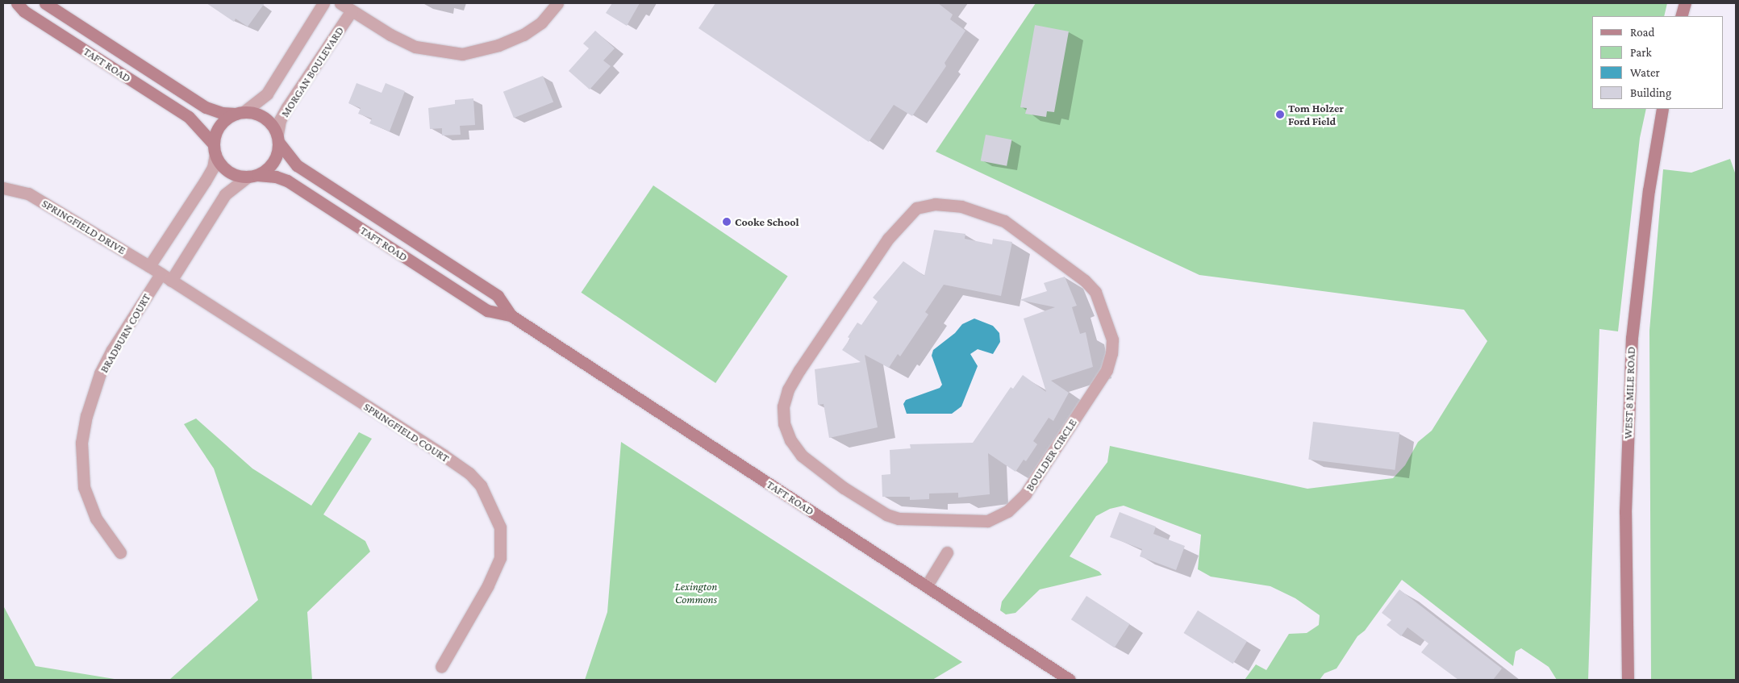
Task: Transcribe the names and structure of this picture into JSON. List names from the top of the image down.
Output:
{
  "streets": {
    "street": [
      "TAFT ROAD",
      "MORGAN BOULEVARD",
      "SPRINGFIELD DRIVE",
      "BRADBURN COURT",
      "WEST 8 MILE ROAD",
      "SPRINGFIELD COURT",
      "BOULDER CIRCLE"
    ]
  },
  "crossings": [
    ["TAFT ROAD", "MORGAN BOULEVARD"],
    ["SPRINGFIELD DRIVE", "BRADBURN COURT"],
    ["SPRINGFIELD DRIVE", "SPRINGFIELD COURT"],
    ["BRADBURN COURT", "SPRINGFIELD COURT"]
  ],
  "parks": ["Lexington Commons"],
  "places": ["Tom Holzer Ford Field", "Cooke School"],
  "legend": [
    "Road",
    "Park",
    "Water",
    "Building"
  ]
}
